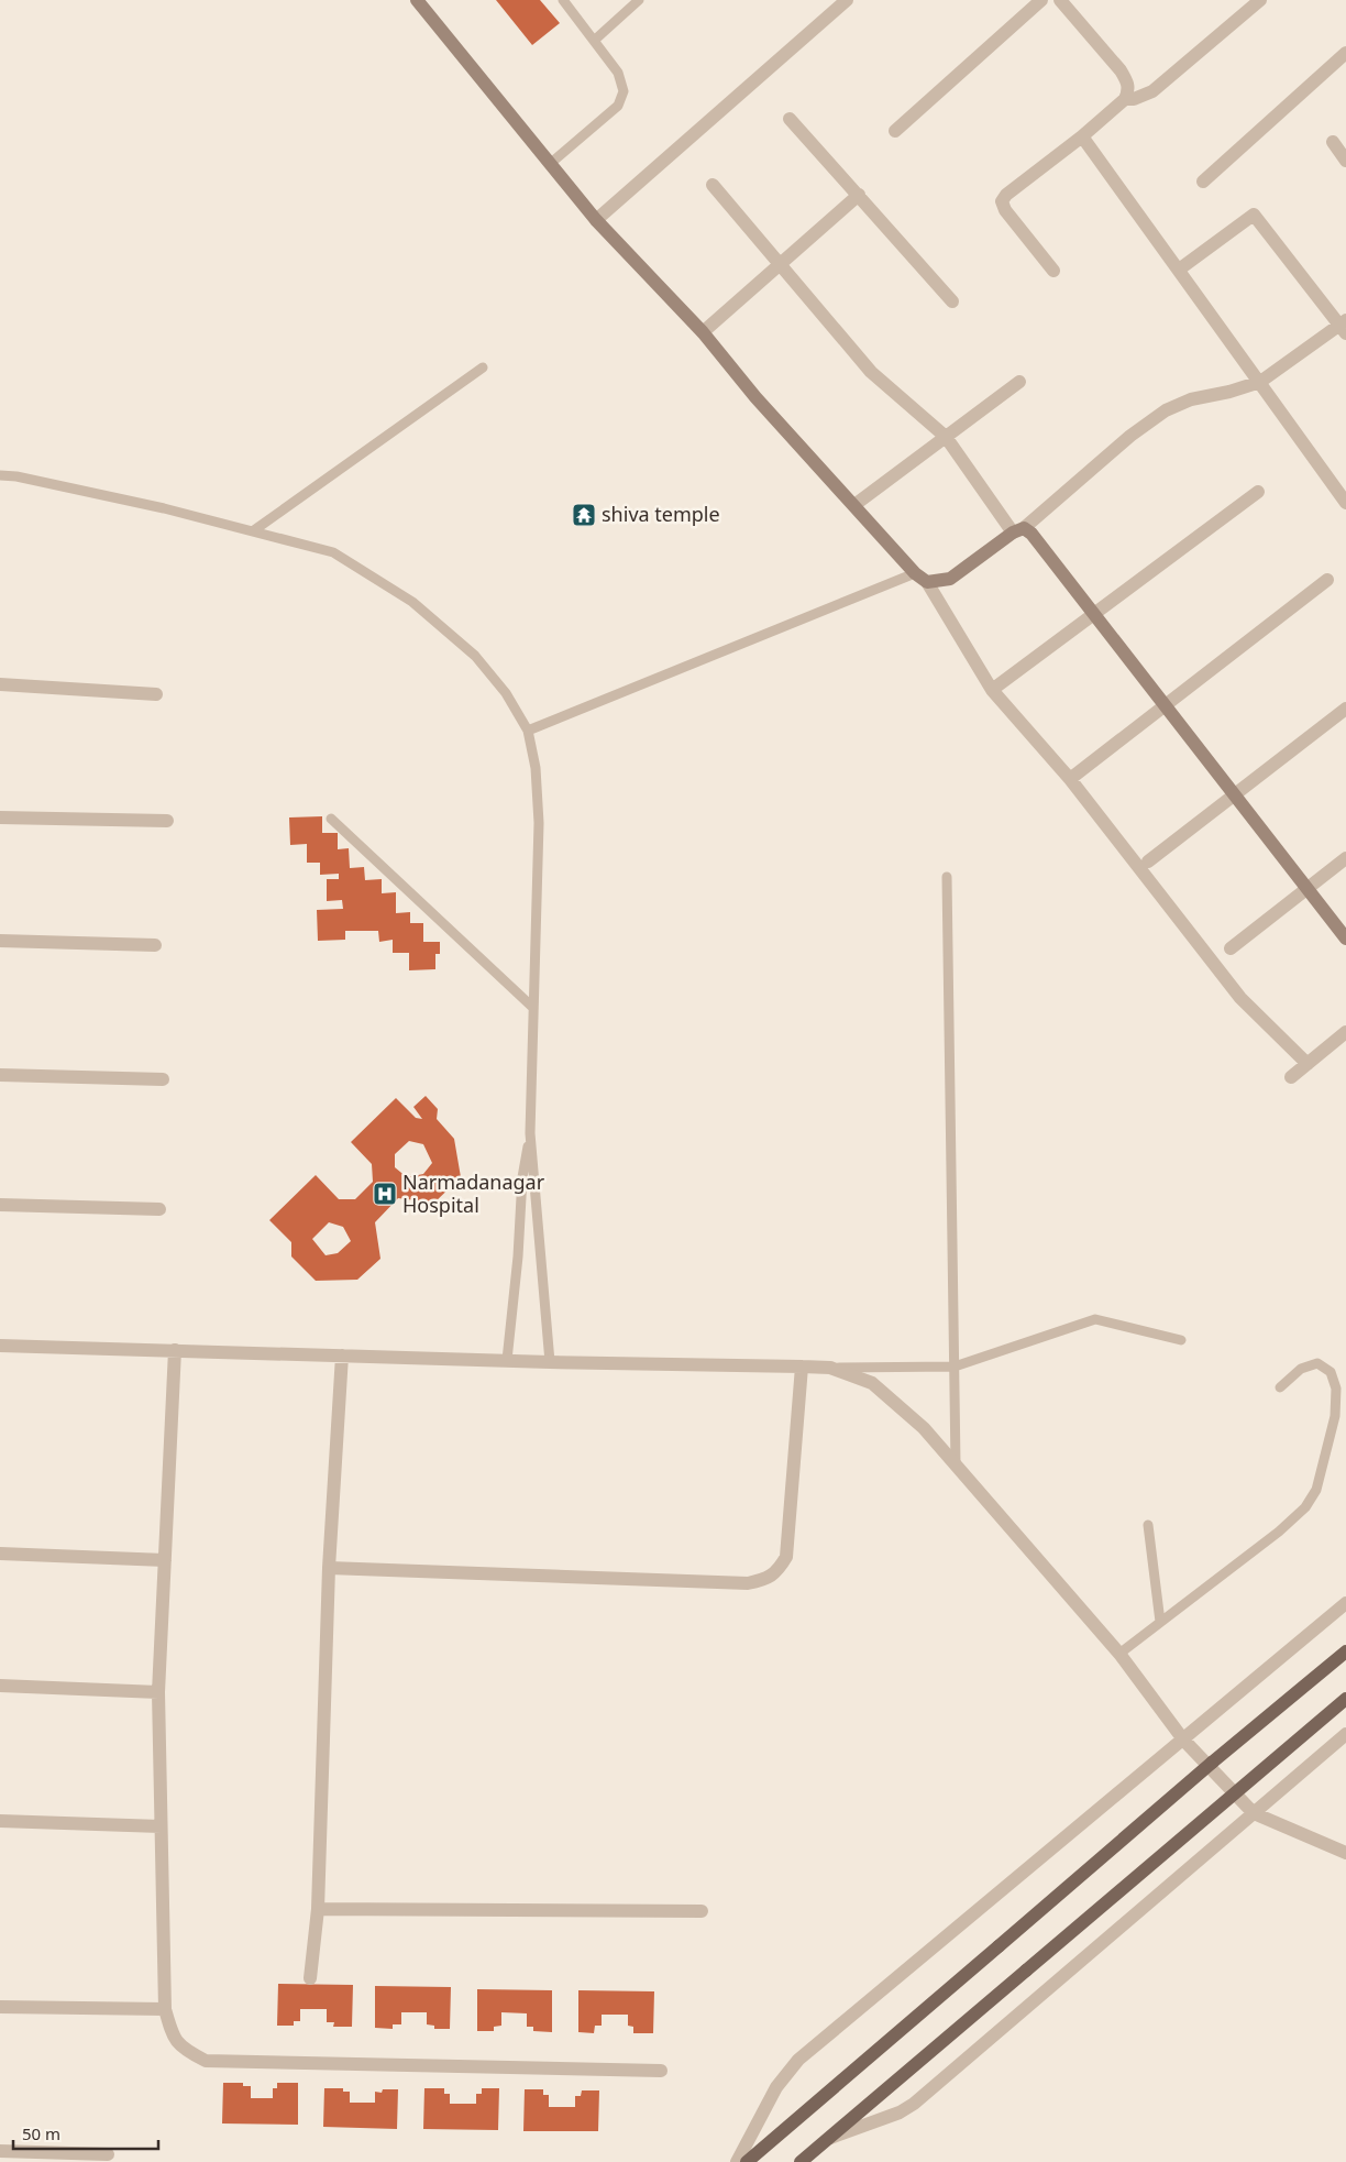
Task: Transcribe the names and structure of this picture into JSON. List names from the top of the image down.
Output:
{
  "places": {
    "temple": ["shiva temple"],
    "hospital": ["Narmadanagar Hospital"]
  },
  "scale_bar": "50 m"
}
